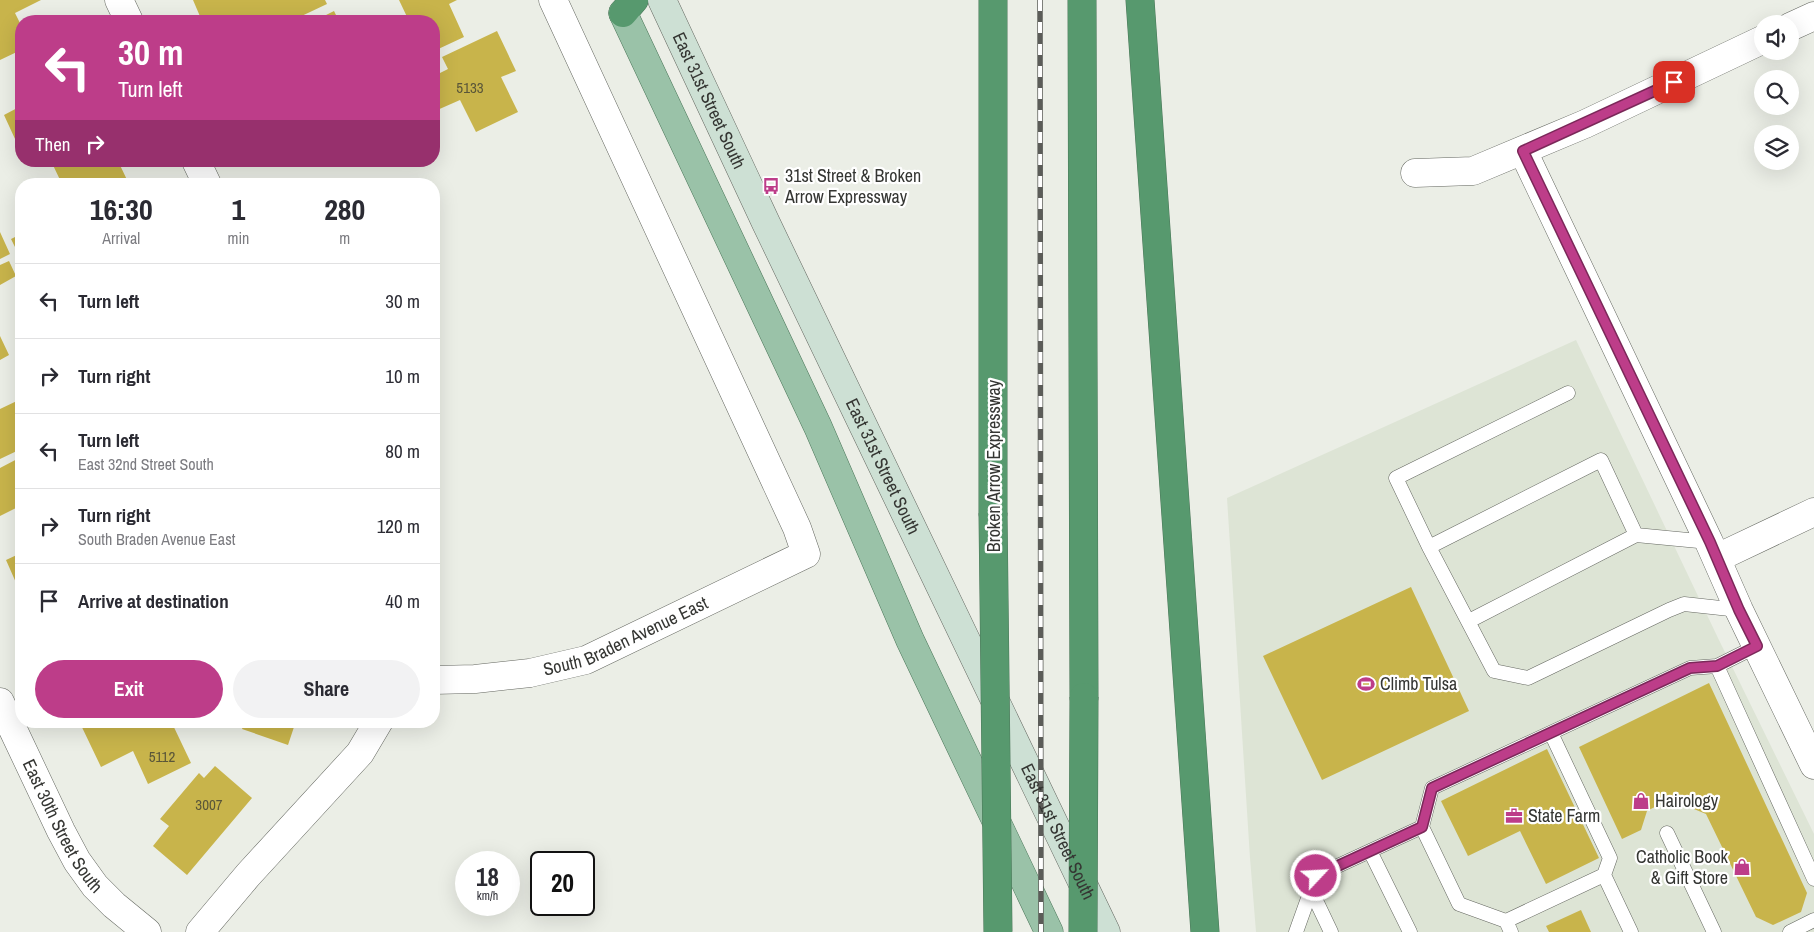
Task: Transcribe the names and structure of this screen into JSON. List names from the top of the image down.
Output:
{
  "streets": {
    "highway": ["Broken Arrow Expressway"],
    "main road": ["East 31st Street South"],
    "street": ["South Braden Avenue East", "East 30th Street South"]
  },
  "places": {
    "bus stop": ["31st Street & Broken Arrow Expressway"],
    "sports": ["Climb Tulsa"],
    "shop": ["Hairology", "Catholic Book & Gift Store"],
    "office": ["State Farm"]
  },
  "house_numbers": ["5133", "5112", "3007"],
  "page": {
    "turn": ["30 m", "Turn left"],
    "then": "Then",
    "eta": [
      "16:30",
      "Arrival",
      "1",
      "min",
      "280",
      "m"
    ],
    "list": [
      {
        "name": "Turn left",
        "value": "30 m"
      },
      {
        "name": "Turn right",
        "value": "10 m"
      },
      {
        "name": "Turn left",
        "note": "East 32nd Street South",
        "value": "80 m"
      },
      {
        "name": "Turn right",
        "note": "South Braden Avenue East",
        "value": "120 m"
      },
      {
        "name": "Arrive at destination",
        "value": "40 m"
      }
    ],
    "buttons": ["Exit", "Share"],
    "speed": "18 km/h",
    "limit": "20"
  }
}
